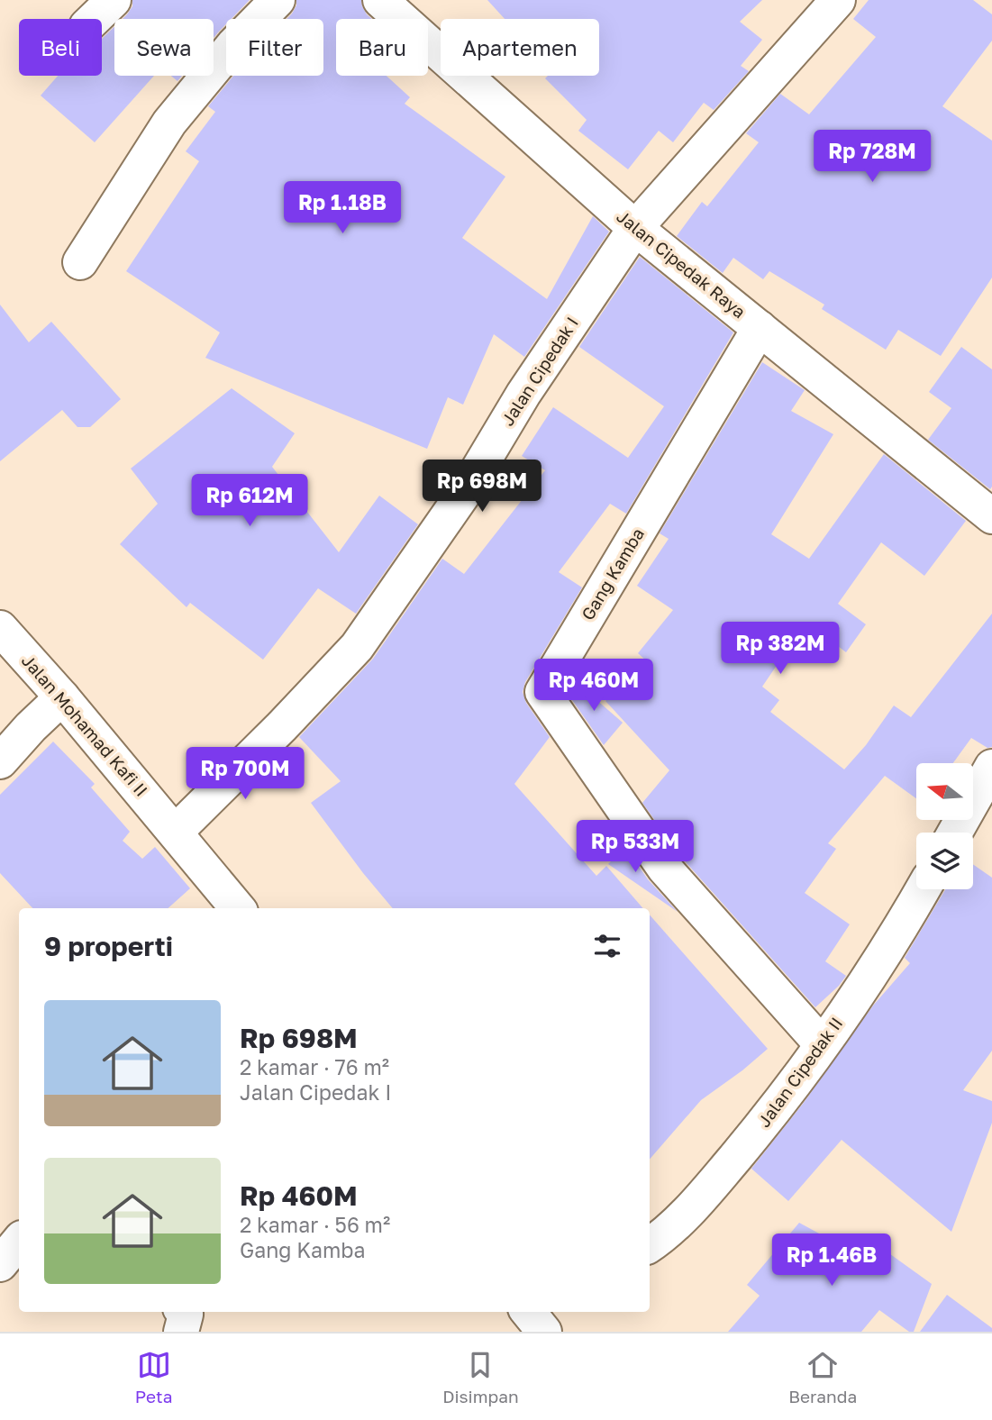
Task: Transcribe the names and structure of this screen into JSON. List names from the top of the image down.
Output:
{
  "streets": {
    "street": [
      "Jalan Cipedak Raya",
      "Jalan Cipedak I",
      "Gang Kamba",
      "Jalan Mohamad Kafi II",
      "Jalan Cipedak II"
    ]
  },
  "crossings": [
    ["Jalan Cipedak Raya", "Jalan Cipedak I"],
    ["Jalan Cipedak Raya", "Gang Kamba"],
    ["Jalan Cipedak I", "Jalan Mohamad Kafi II"],
    ["Gang Kamba", "Jalan Cipedak II"]
  ],
  "north": "left",
  "page": {
    "chip": [
      "Beli",
      "Sewa",
      "Filter",
      "Baru",
      "Apartemen"
    ],
    "price": [
      "Rp 728M",
      "Rp 1.18B",
      "Rp 698M",
      "Rp 612M",
      "Rp 382M",
      "Rp 460M",
      "Rp 700M",
      "Rp 533M",
      "Rp 1.46B"
    ],
    "heading": "9 properti",
    "list": [
      {
        "name": "Rp 698M",
        "note": "2 kamar · 76 m² · Jalan Cipedak I"
      },
      {
        "name": "Rp 460M",
        "note": "2 kamar · 56 m² · Gang Kamba"
      }
    ],
    "tabs": ["Peta", "Disimpan", "Beranda"]
  }
}
